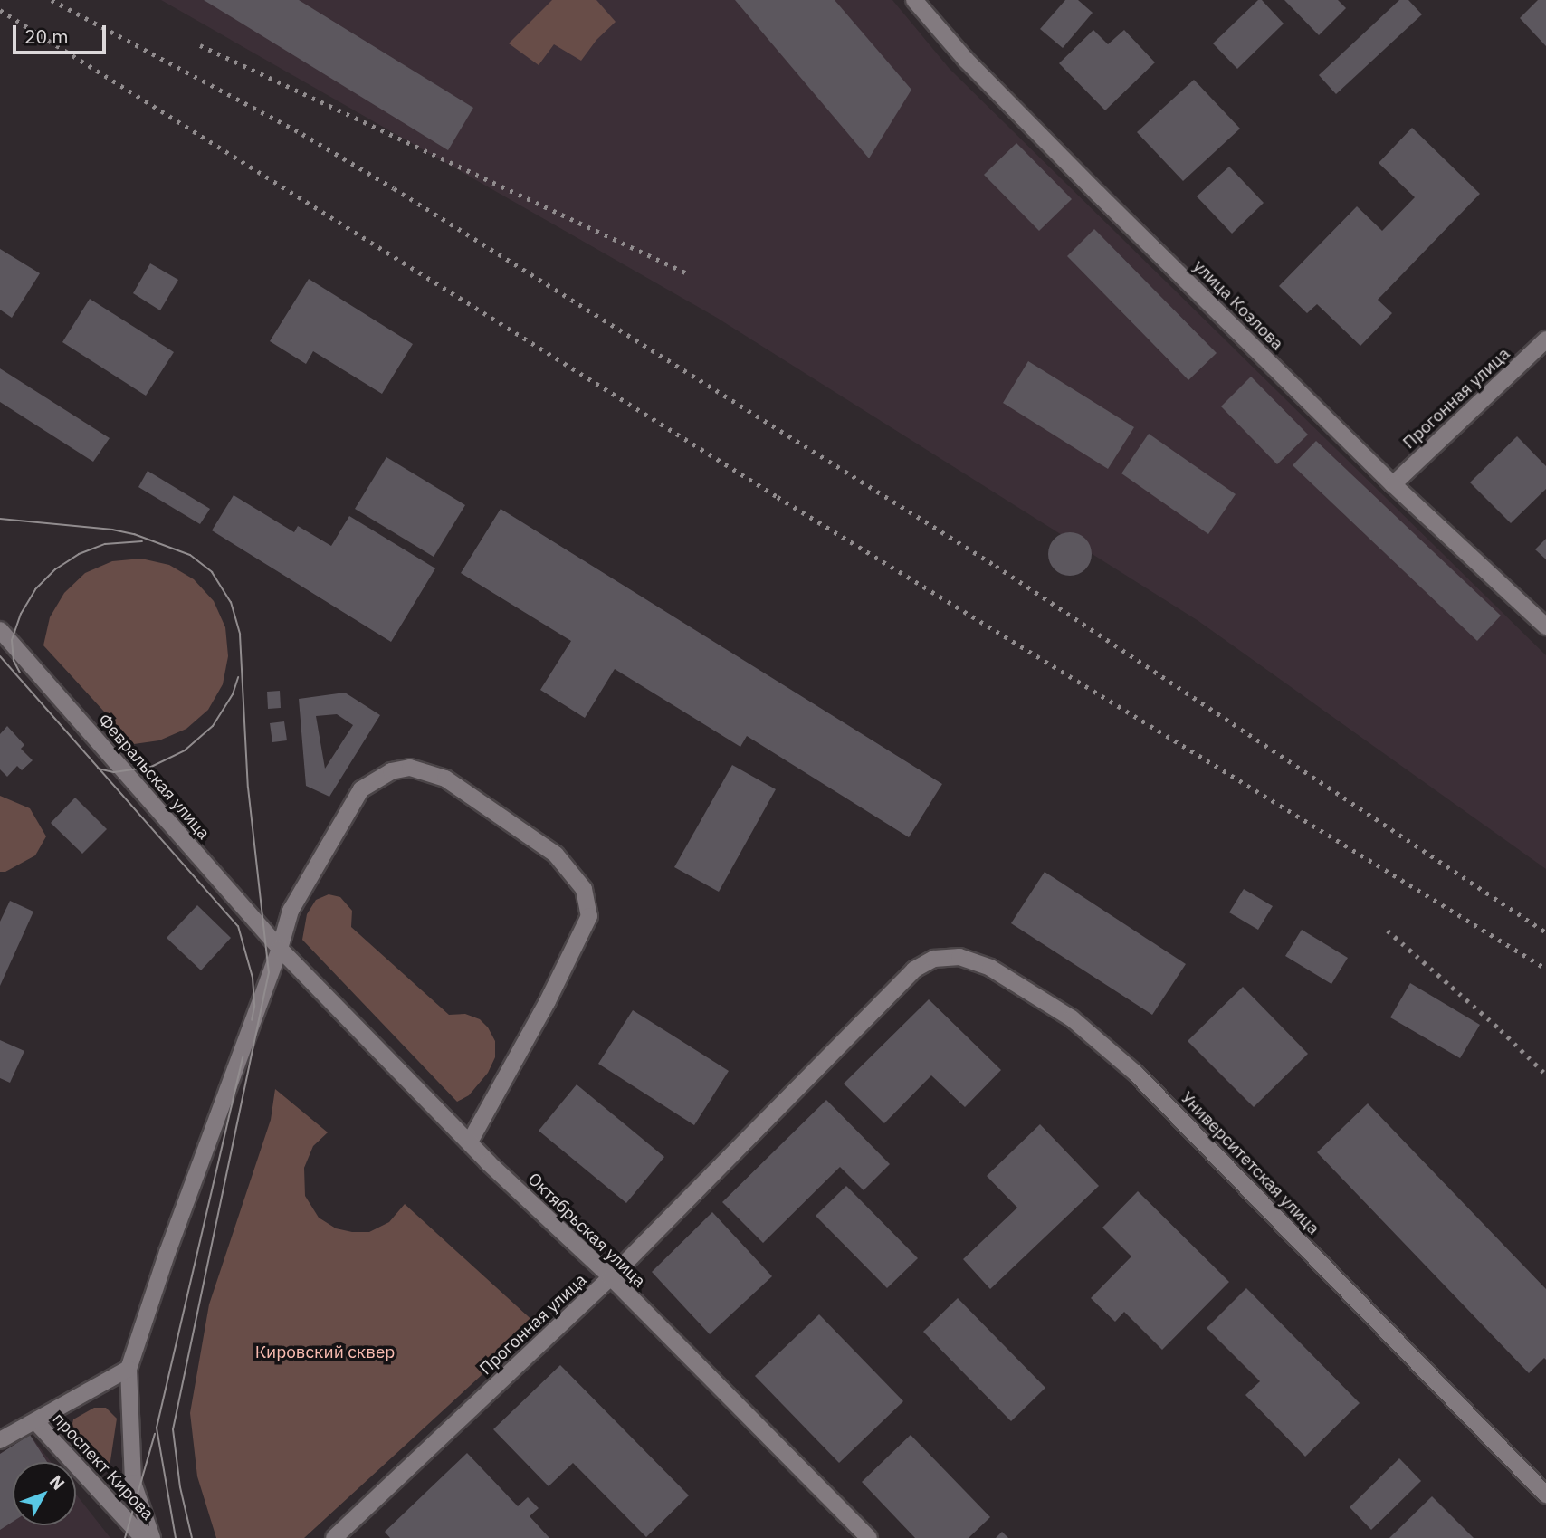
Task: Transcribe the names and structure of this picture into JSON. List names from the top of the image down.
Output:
{
  "streets": {
    "street": [
      "улица Козлова",
      "Прогонная улица",
      "Февральская улица",
      "Университетская улица",
      "Октябрьская улица",
      "проспект Кирова"
    ]
  },
  "crossings": [
    ["улица Козлова", "Прогонная улица"],
    ["Прогонная улица", "Университетская улица"],
    ["Прогонная улица", "Октябрьская улица"],
    ["Февральская улица", "Октябрьская улица"]
  ],
  "parks": ["Кировский сквер"],
  "scale_bar": "20 m",
  "north": "top right"
}
